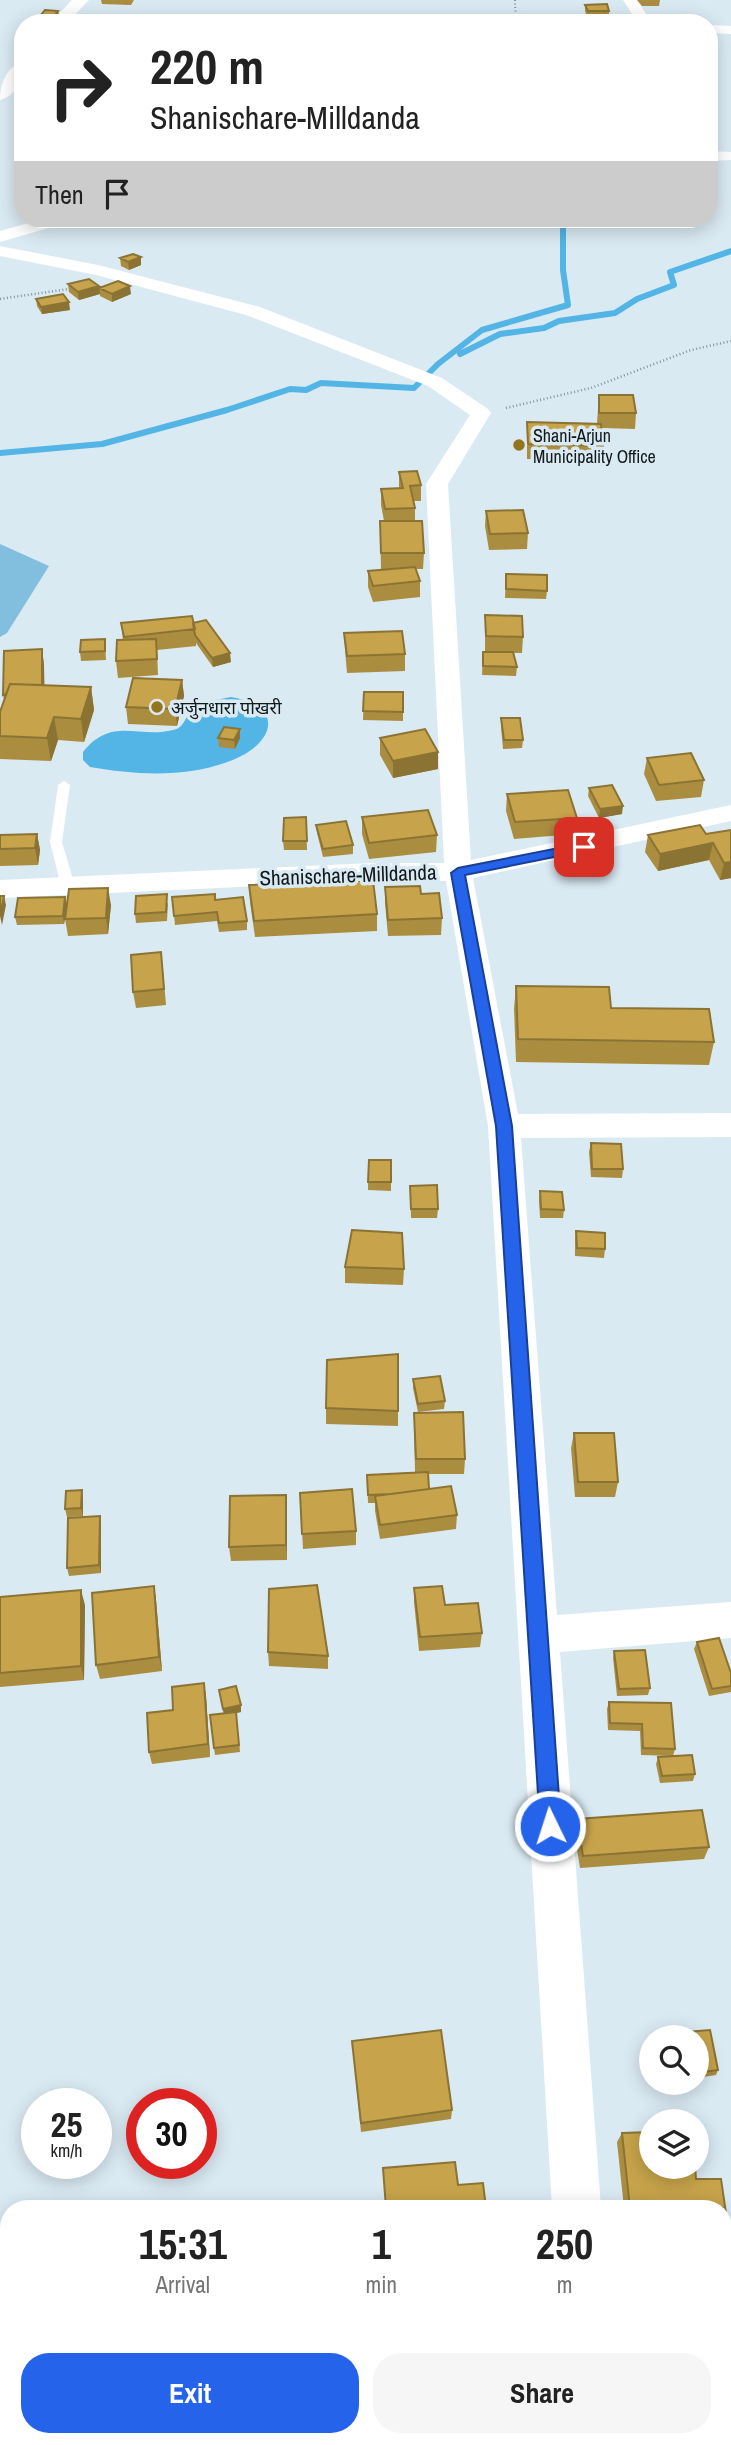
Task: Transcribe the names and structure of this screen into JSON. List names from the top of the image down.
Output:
{
  "streets": {
    "street": ["Shanischare-Milldanda"]
  },
  "places": ["Shani-Arjun Municipality Office", "अर्जुनधारा पोखरी"],
  "page": {
    "turn": ["220 m", "Shanischare-Milldanda"],
    "then": "Then",
    "speed": "25 km/h",
    "limit": "30",
    "eta": [
      "15:31",
      "Arrival",
      "1",
      "min",
      "250",
      "m"
    ],
    "buttons": ["Exit", "Share"]
  }
}
